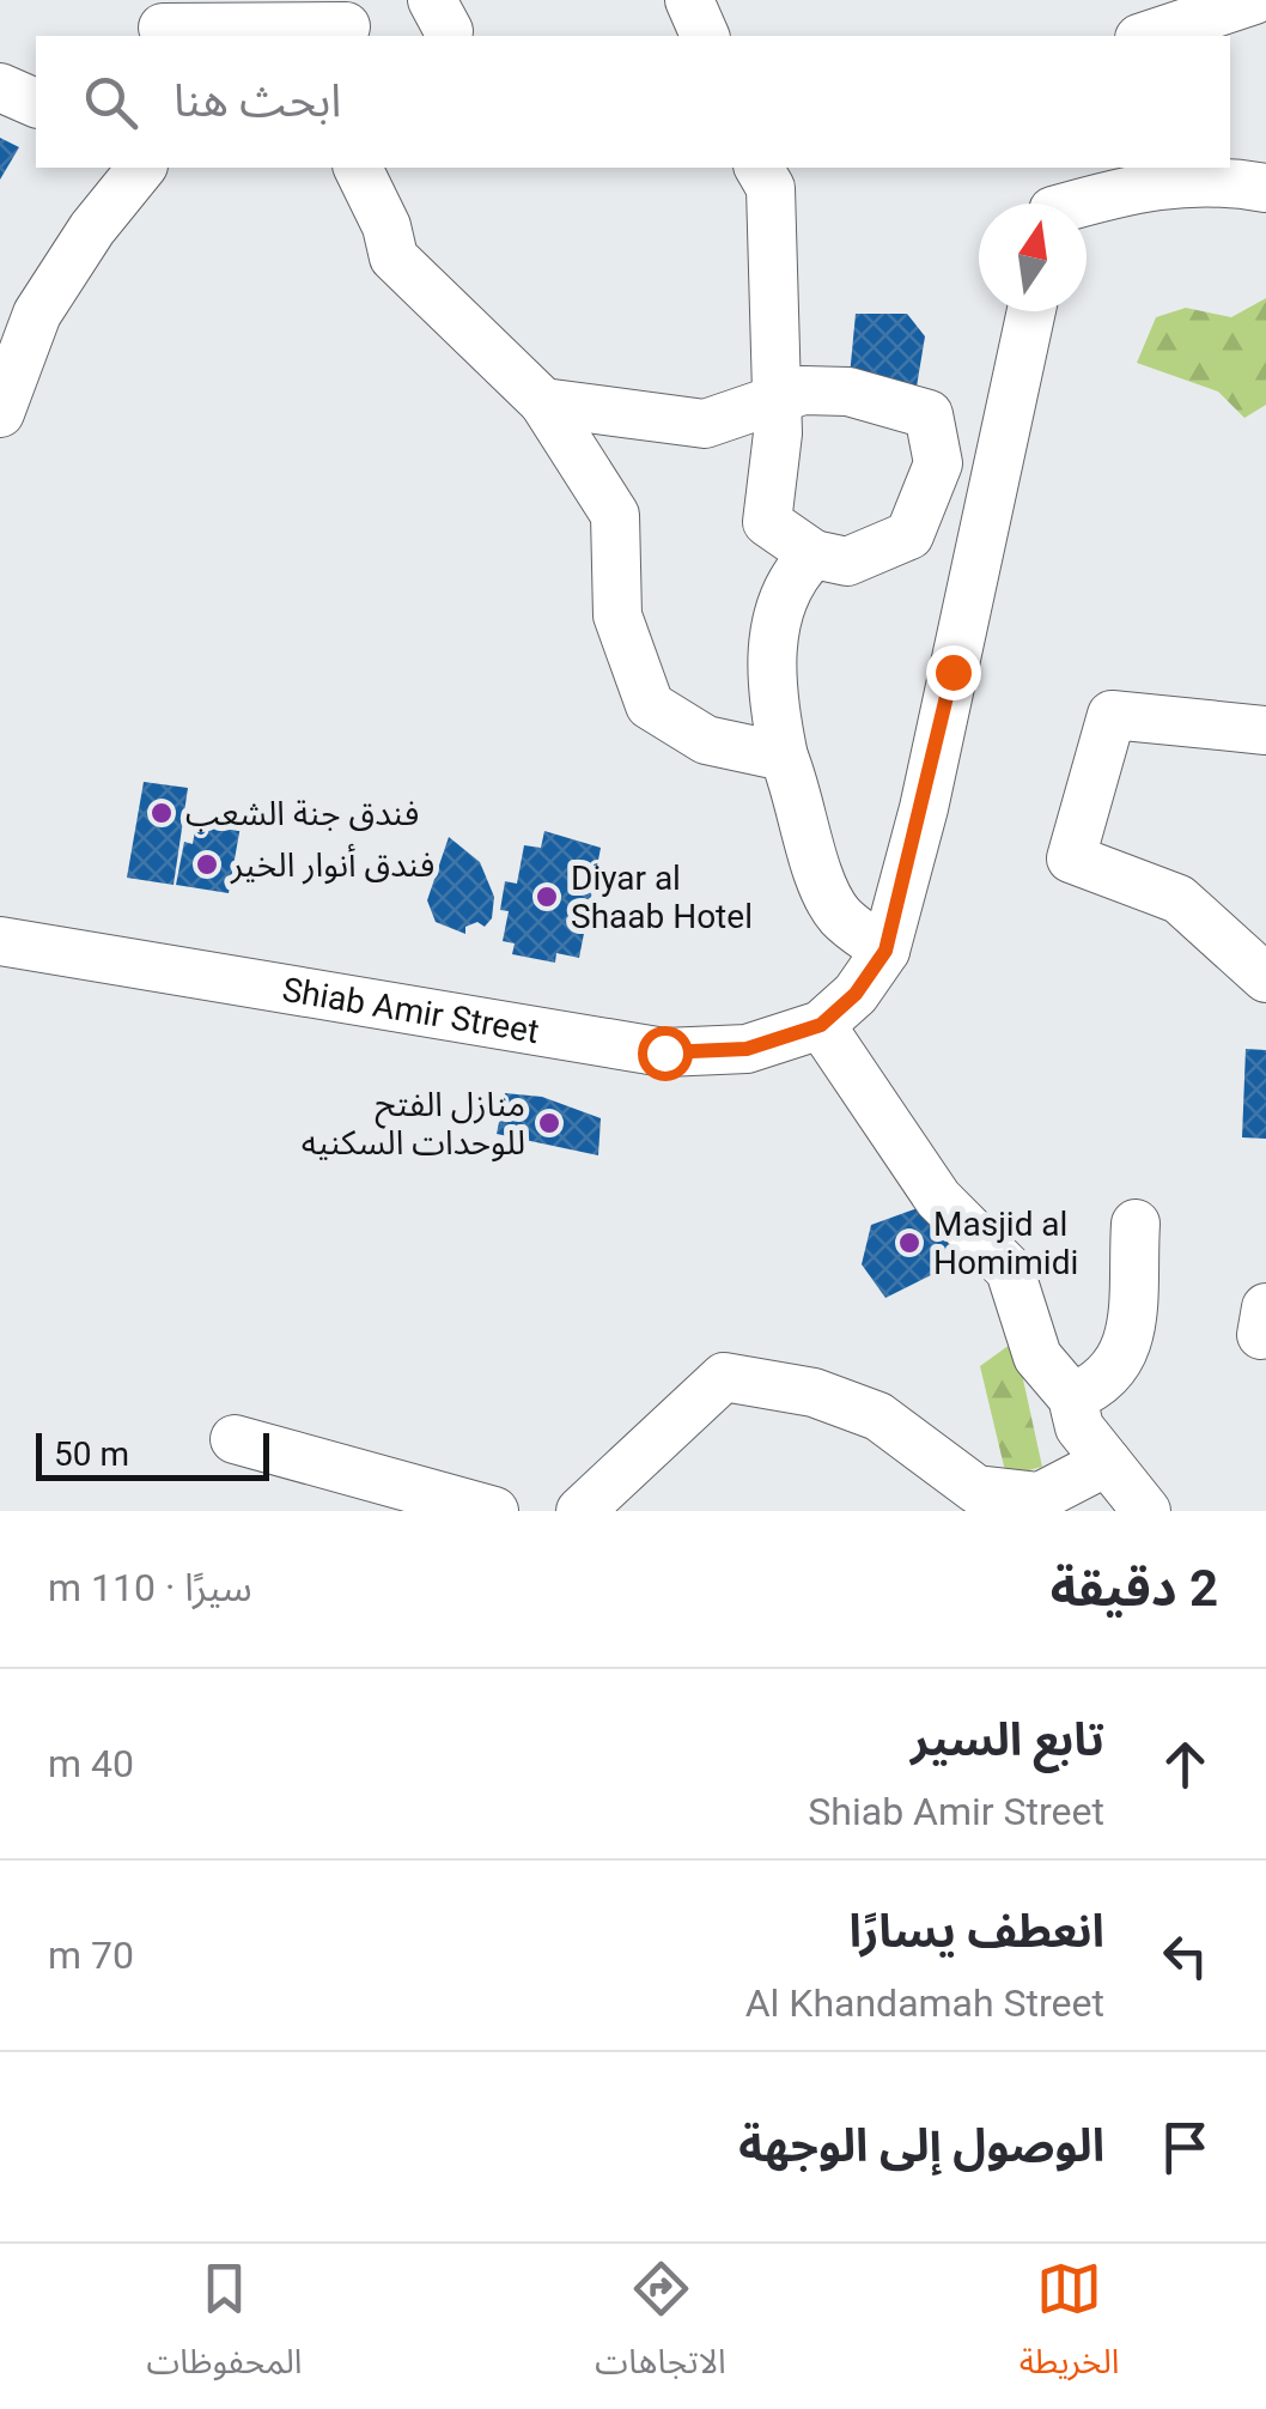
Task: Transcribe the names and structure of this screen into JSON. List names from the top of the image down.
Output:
{
  "streets": {
    "street": ["Shiab Amir Street"]
  },
  "places": [
    "فندق جنة الشعب",
    "فندق أنوار الخير",
    "Diyar al Shaab Hotel",
    "منازل الفتح للوحدات السكنيه",
    "Masjid al Homimidi"
  ],
  "scale_bar": "50 m",
  "north": "top",
  "page": {
    "search": "ابحث هنا",
    "scale": "50 m",
    "heading": ["2 دقيقة", "سيرًا · 110 m"],
    "list": [
      ["تابع السير", "Shiab Amir Street", "40 m"],
      ["انعطف يسارًا", "Al Khandamah Street", "70 m"],
      "الوصول إلى الوجهة"
    ],
    "nav": ["الخريطة", "الاتجاهات", "المحفوظات"]
  }
}
